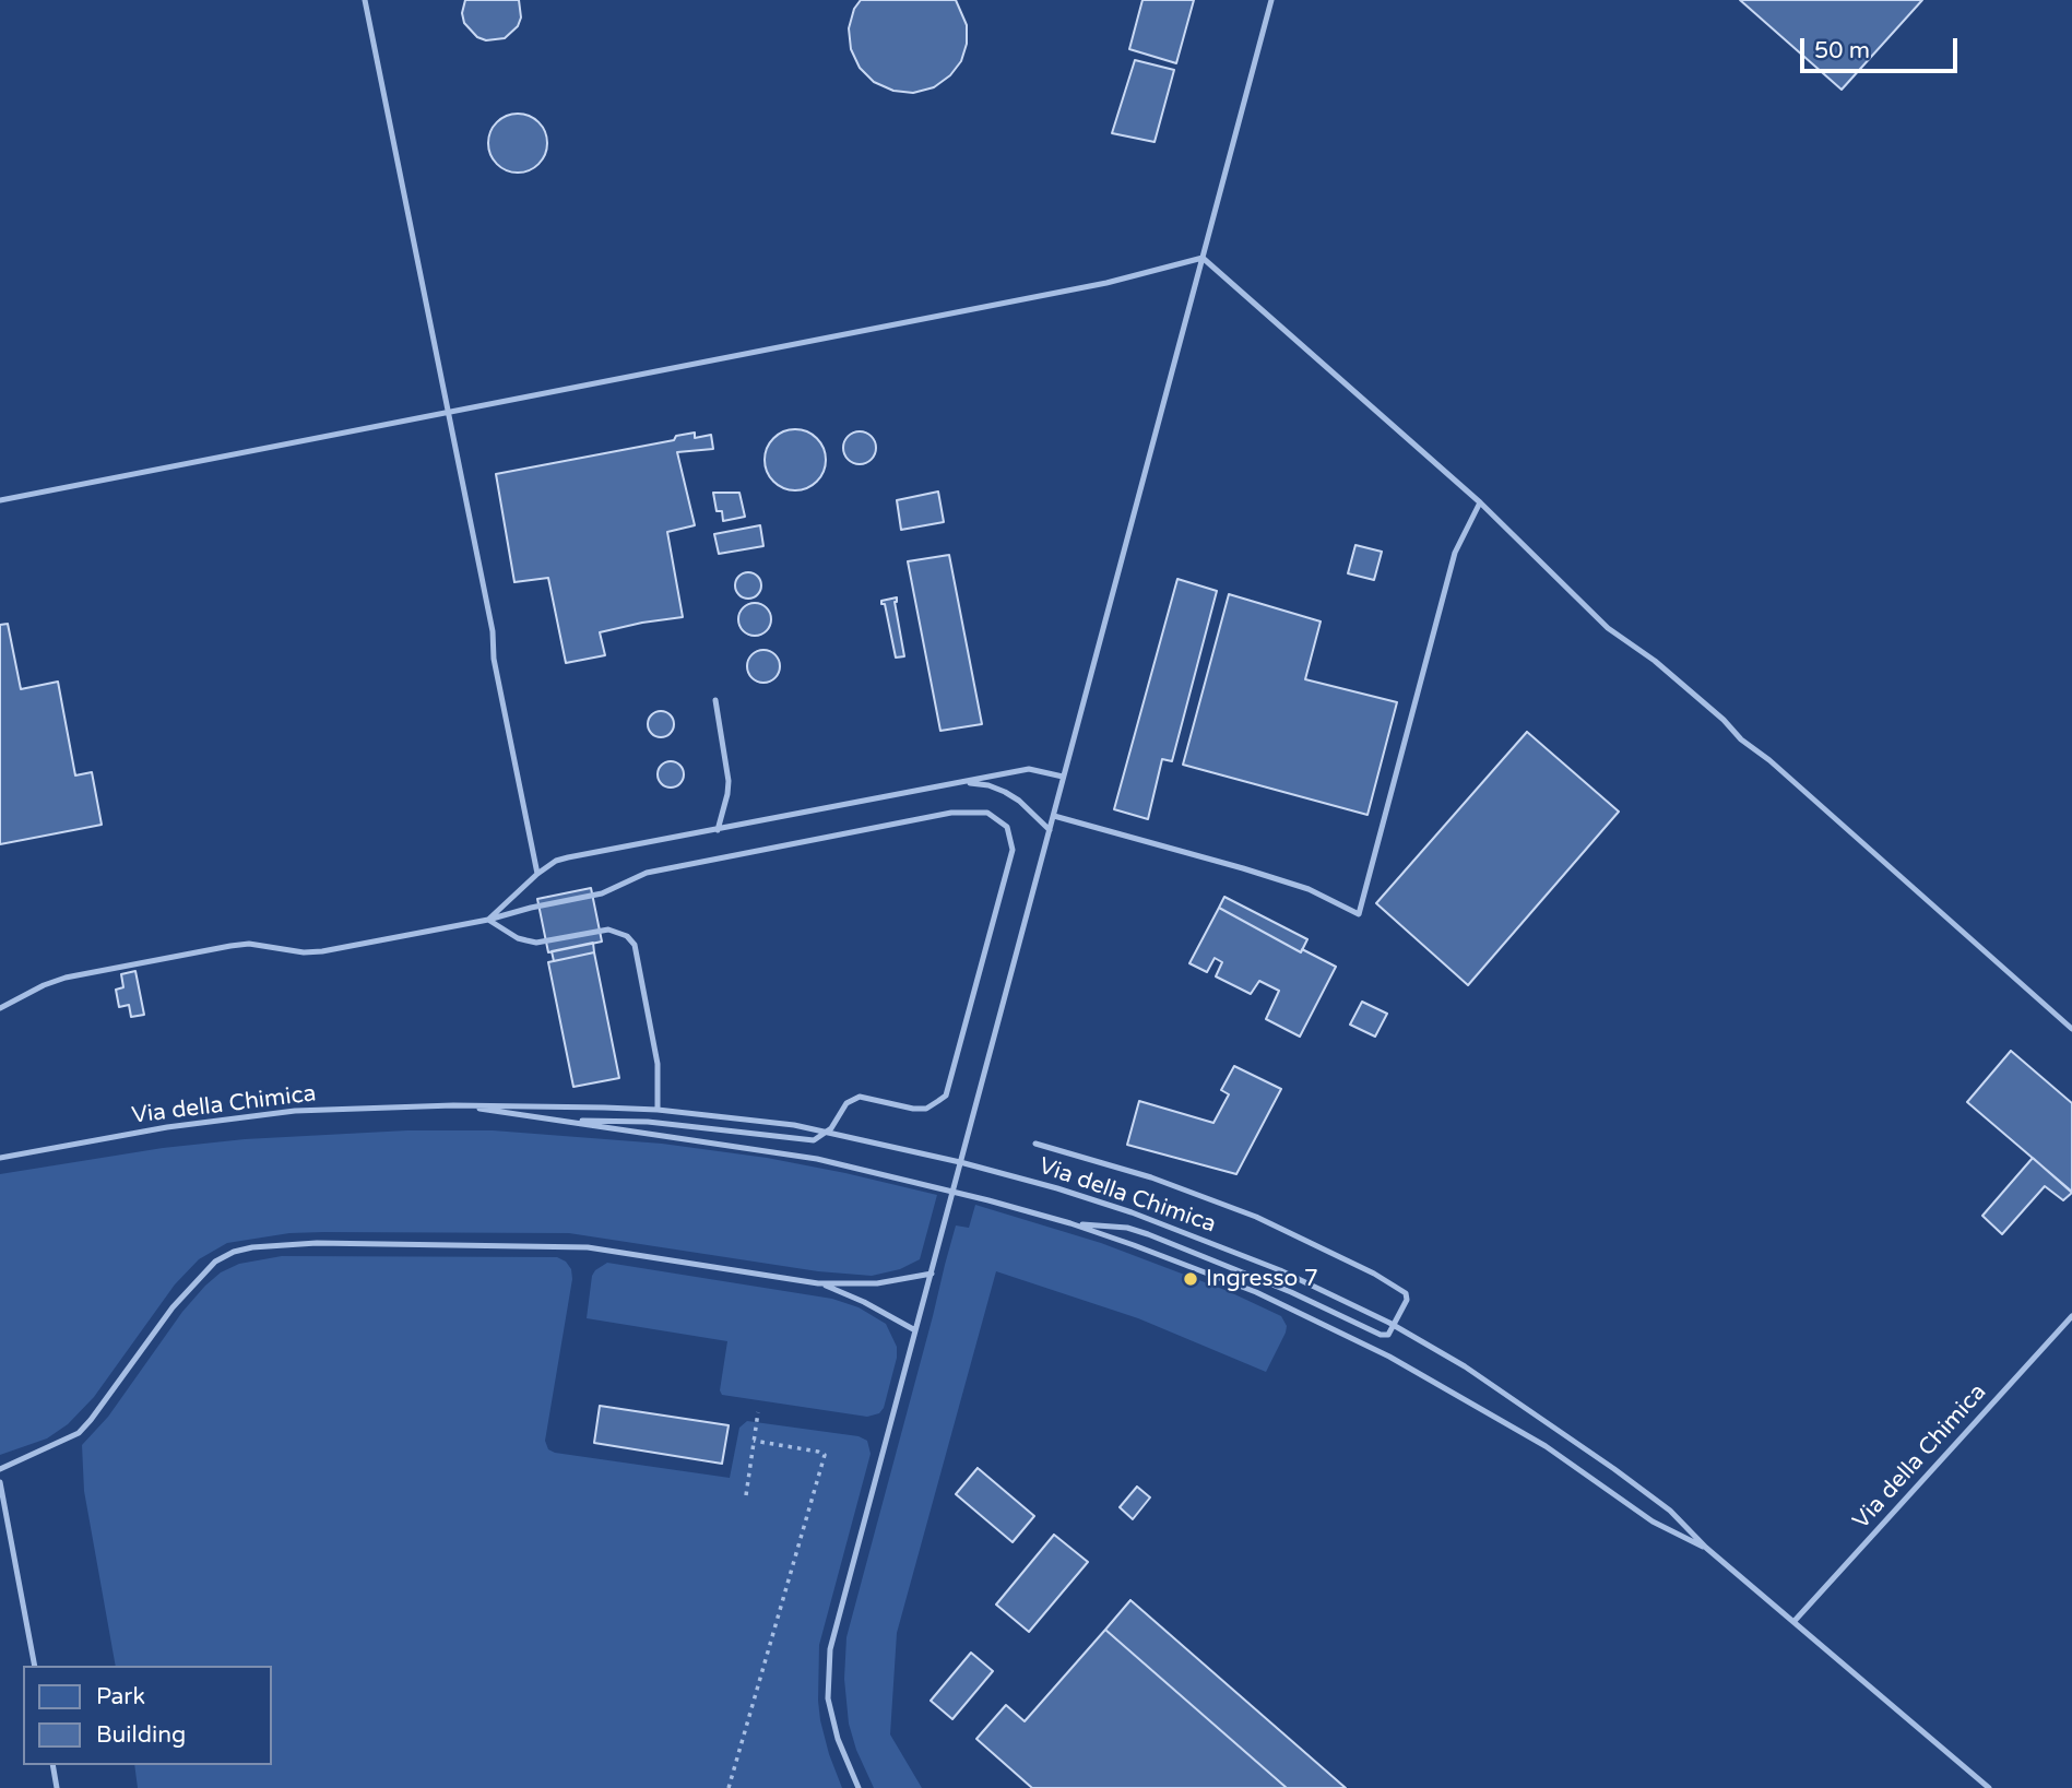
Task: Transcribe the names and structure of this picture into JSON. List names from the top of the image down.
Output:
{
  "streets": {
    "lane": ["Via della Chimica"]
  },
  "places": ["Ingresso 7"],
  "legend": ["Park", "Building"],
  "scale_bar": "50 m"
}
